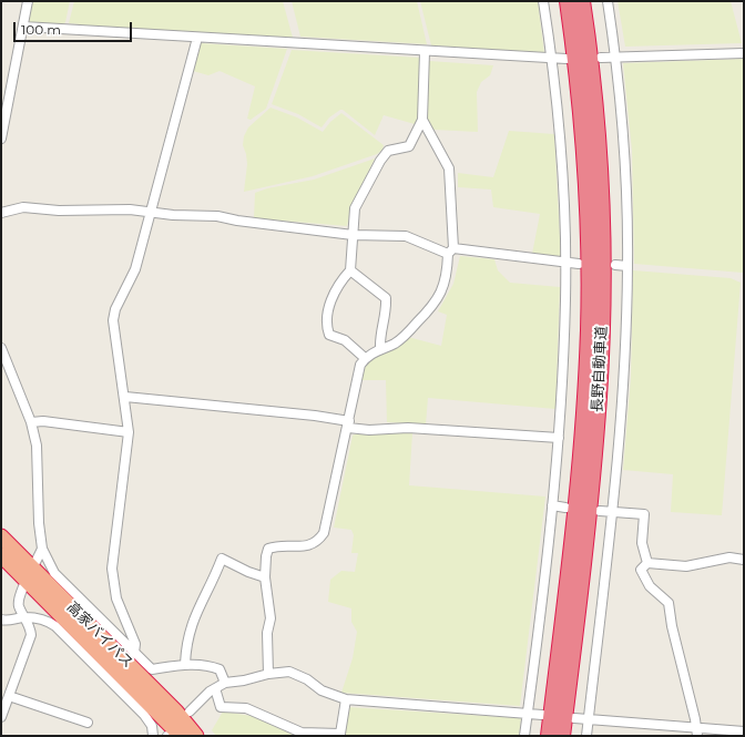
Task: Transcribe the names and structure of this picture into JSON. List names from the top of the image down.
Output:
{
  "streets": {
    "highway": ["長野自動車道", "高家バイパス"]
  },
  "scale_bar": "100 m"
}
